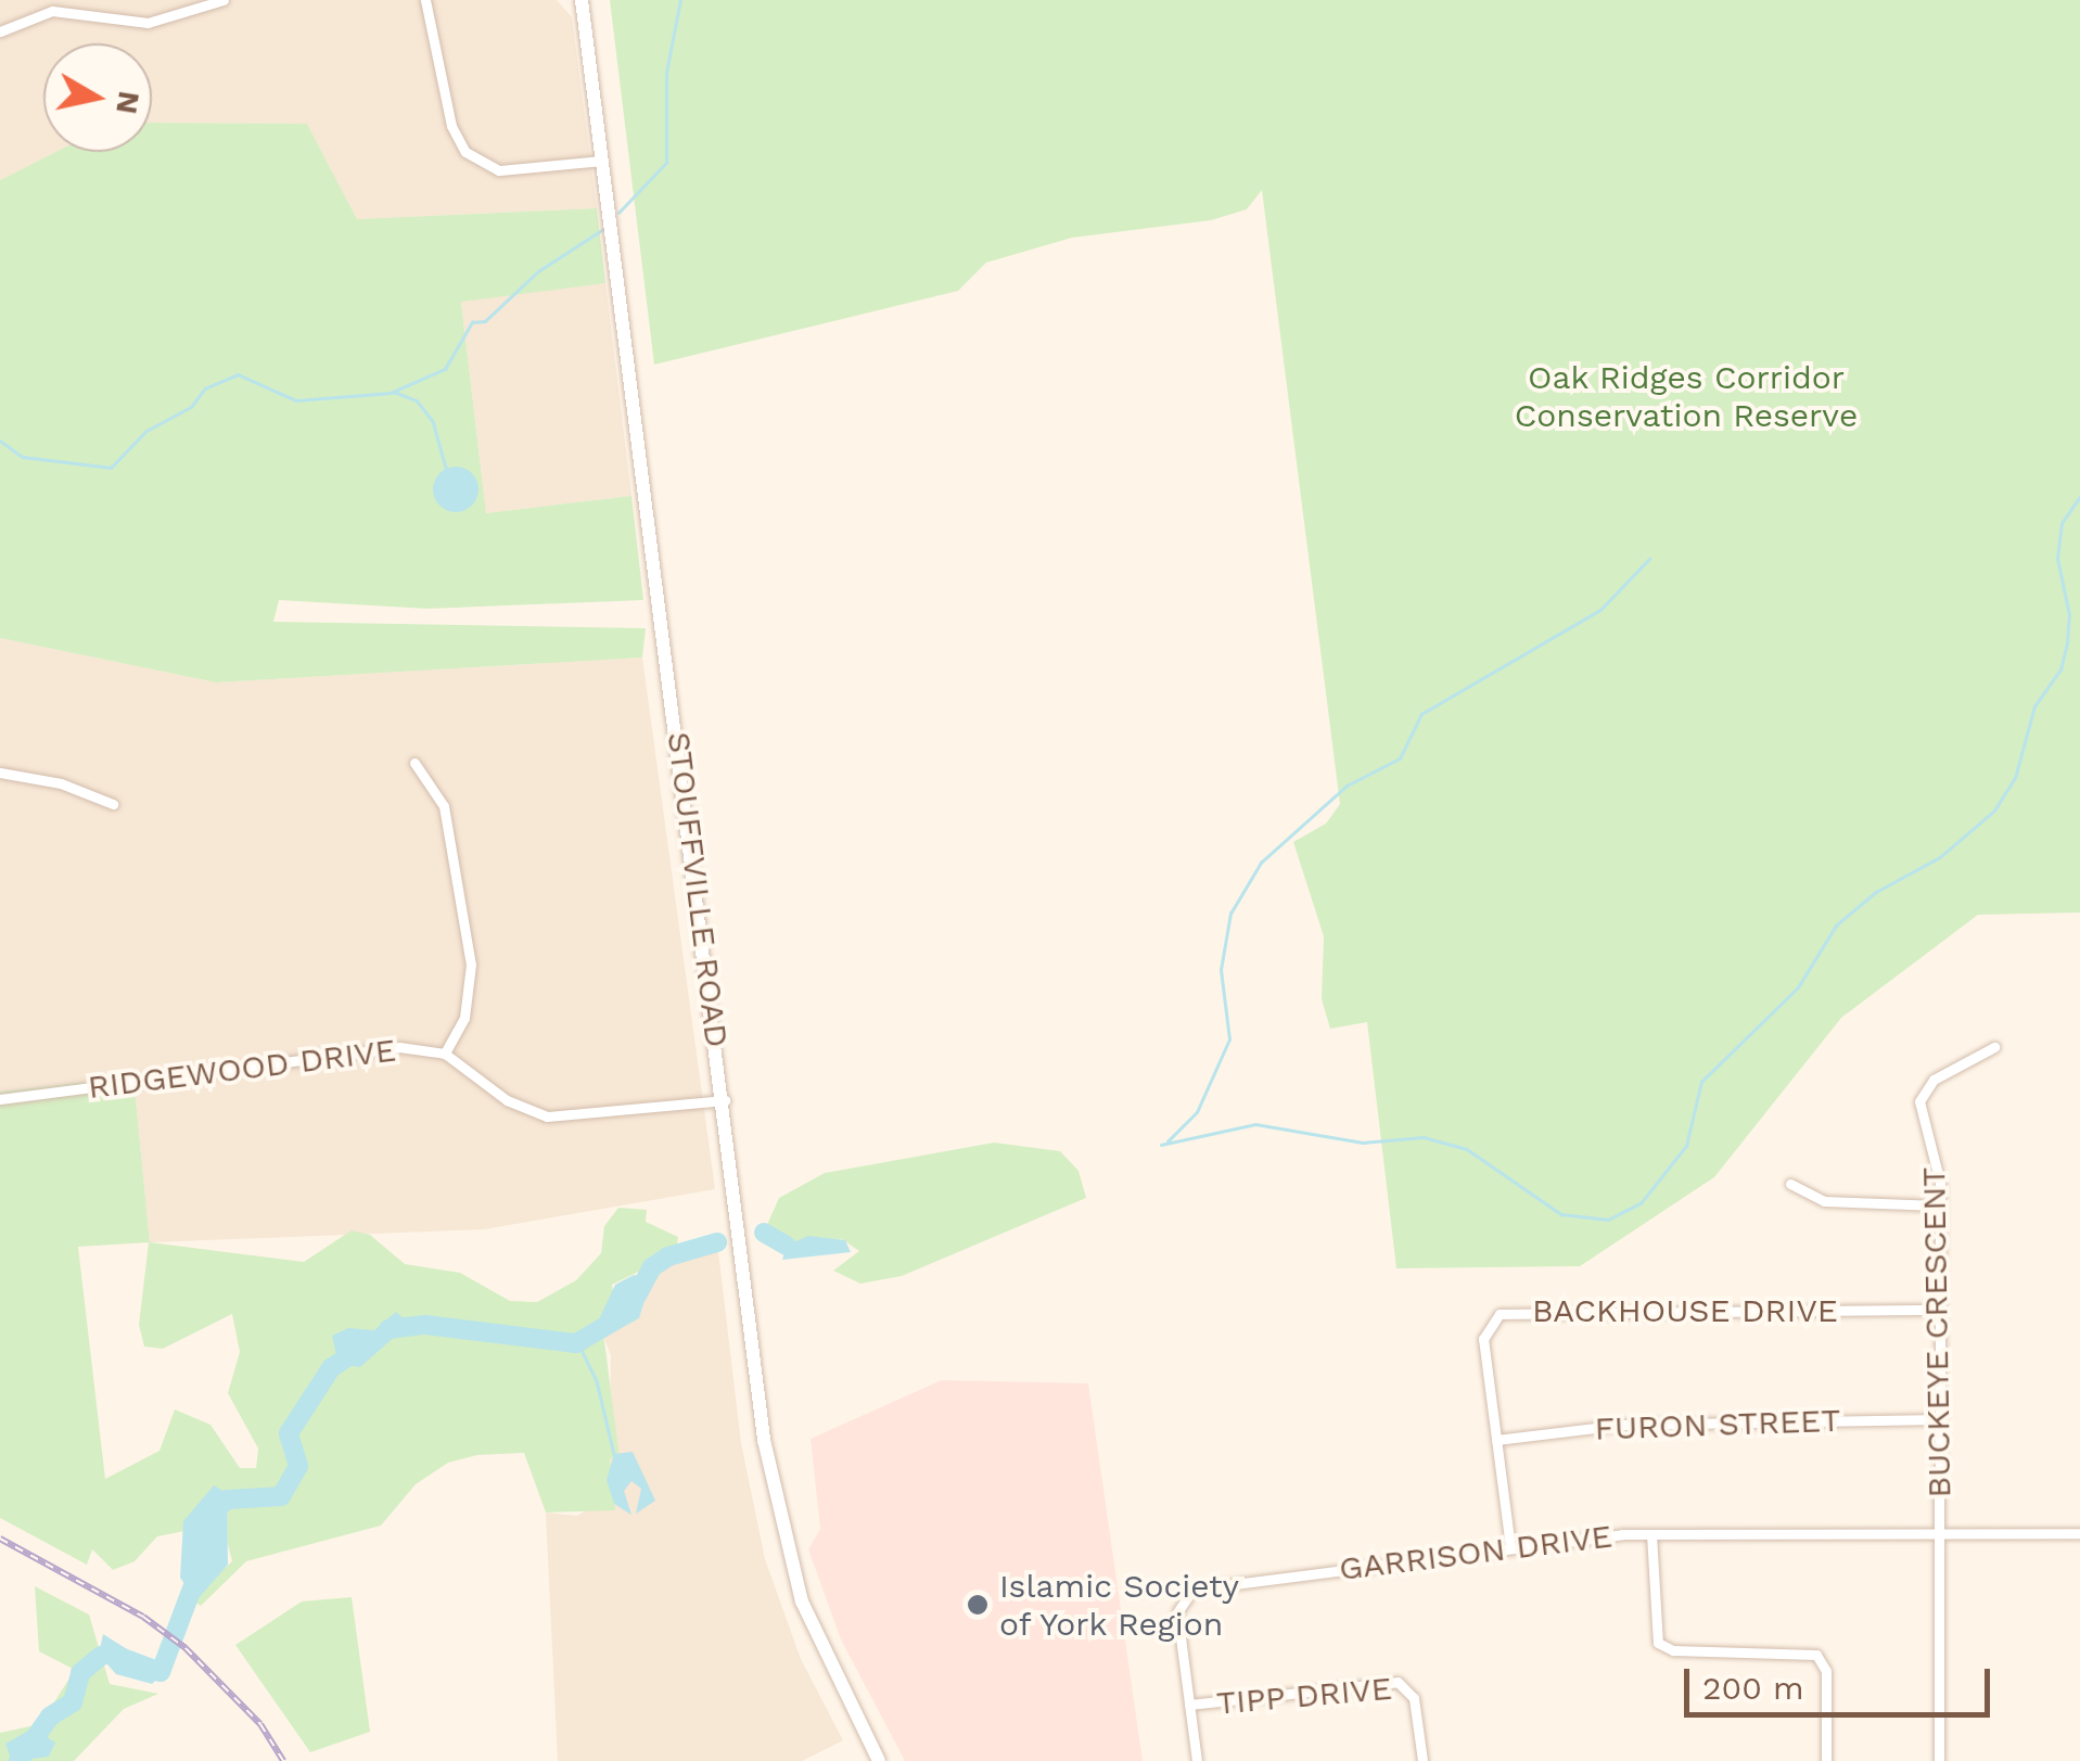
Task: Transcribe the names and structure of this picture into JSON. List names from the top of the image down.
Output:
{
  "streets": {
    "main road": ["STOUFFVILLE ROAD"],
    "street": [
      "RIDGEWOOD DRIVE",
      "BACKHOUSE DRIVE",
      "BUCKEYE CRESCENT",
      "FURON STREET",
      "GARRISON DRIVE",
      "TIPP DRIVE"
    ]
  },
  "crossings": [
    ["STOUFFVILLE ROAD", "RIDGEWOOD DRIVE"],
    ["BACKHOUSE DRIVE", "BUCKEYE CRESCENT"],
    ["BACKHOUSE DRIVE", "FURON STREET"],
    ["BUCKEYE CRESCENT", "FURON STREET"],
    ["BUCKEYE CRESCENT", "GARRISON DRIVE"],
    ["GARRISON DRIVE", "TIPP DRIVE"]
  ],
  "parks": ["Oak Ridges Corridor Conservation Reserve"],
  "places": ["Islamic Society of York Region"],
  "scale_bar": "200 m",
  "north": "right"
}
